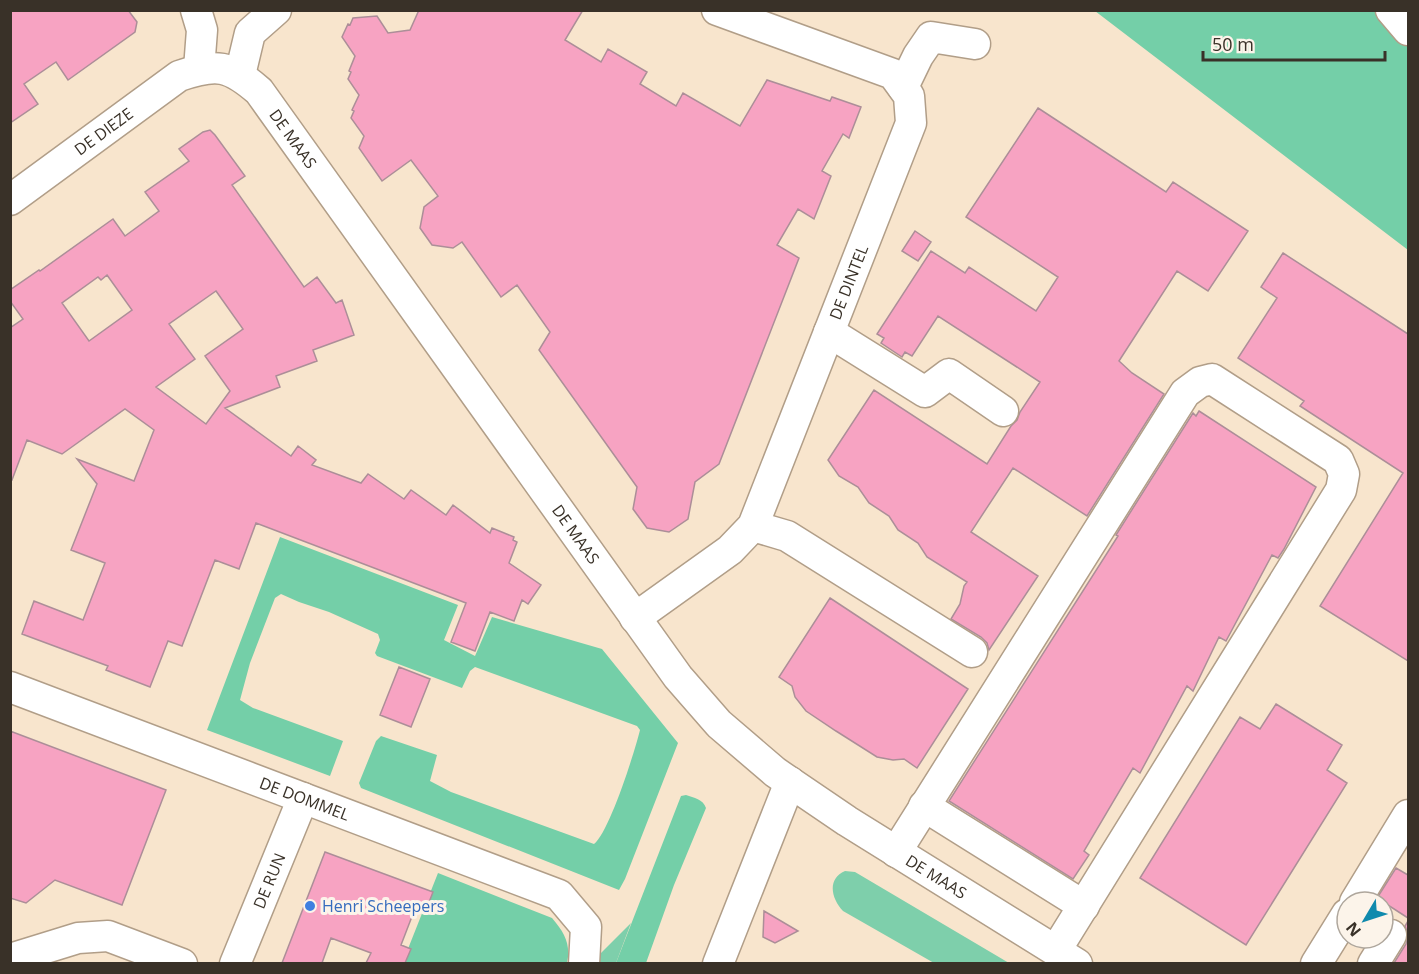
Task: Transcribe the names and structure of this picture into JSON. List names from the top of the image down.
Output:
{
  "streets": {
    "street": [
      "DE DIEZE",
      "DE MAAS",
      "DE DINTEL",
      "DE DOMMEL",
      "DE RUN"
    ]
  },
  "crossings": [
    ["DE DIEZE", "DE MAAS"],
    ["DE MAAS", "DE DINTEL"],
    ["DE DOMMEL", "DE RUN"]
  ],
  "places": ["Henri Scheepers"],
  "scale_bar": "50 m",
  "north": "bottom left"
}
